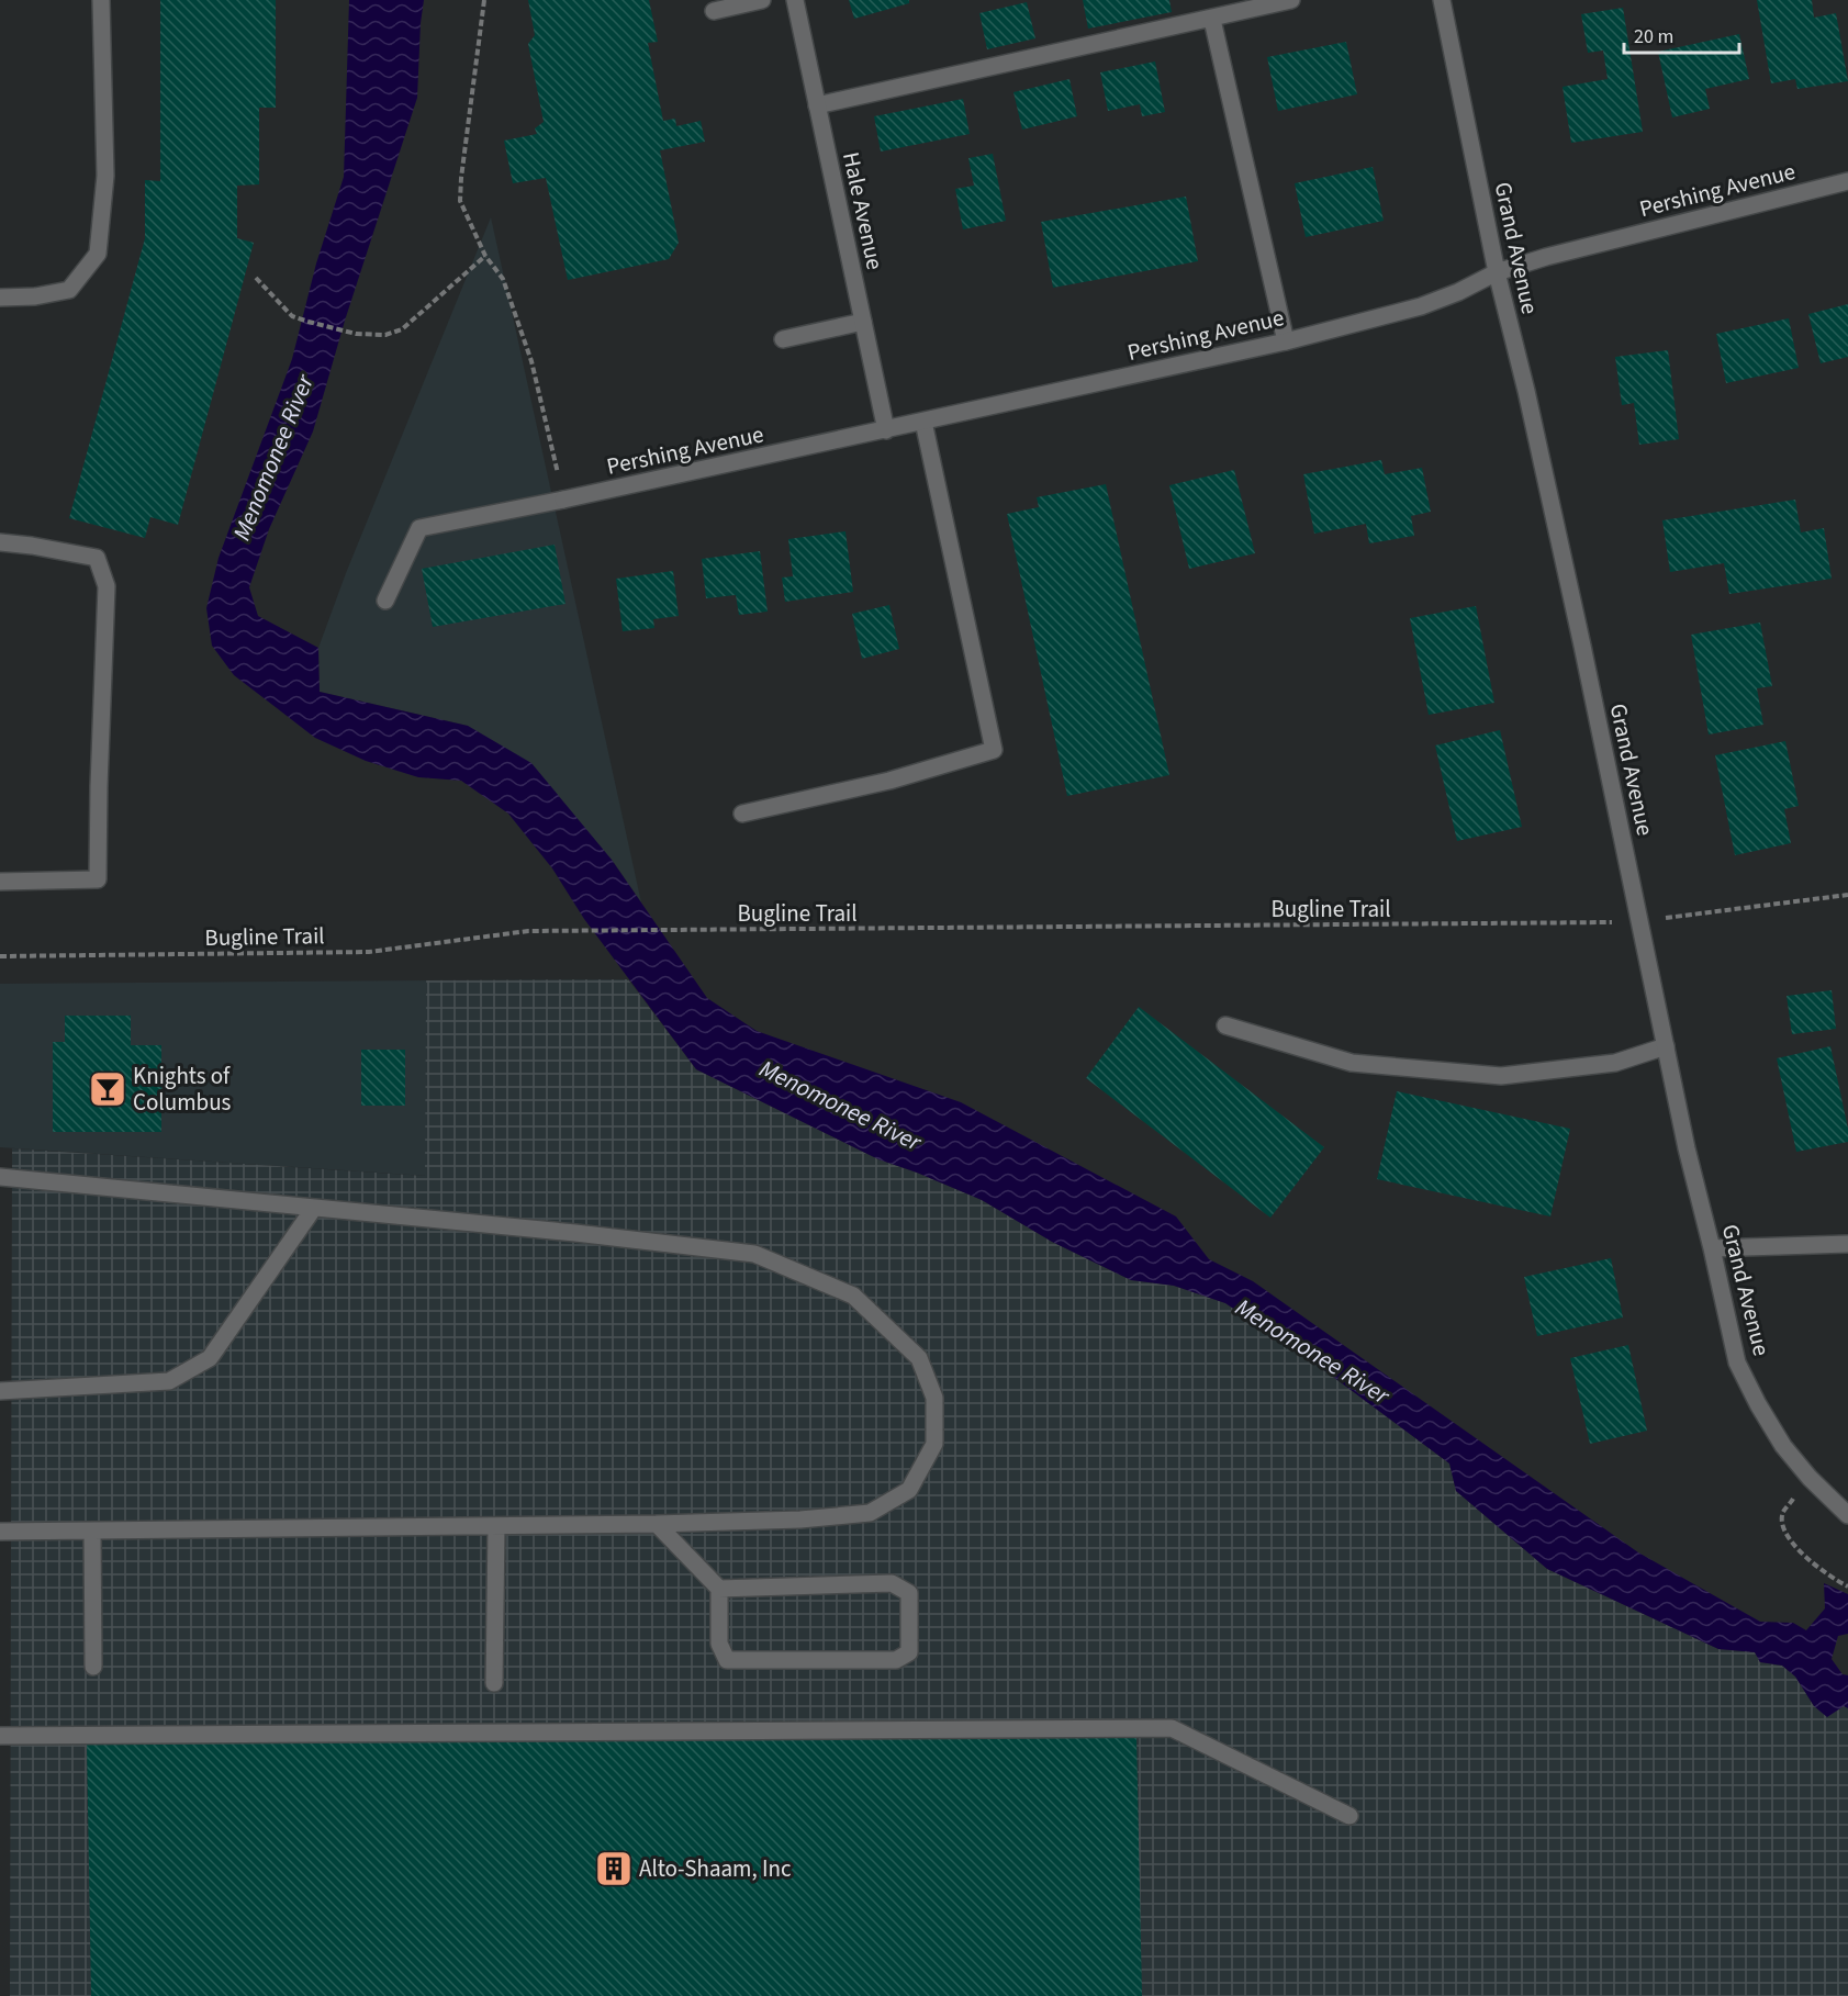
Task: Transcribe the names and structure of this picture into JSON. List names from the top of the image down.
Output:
{
  "streets": {
    "street": ["Pershing Avenue", "Hale Avenue", "Grand Avenue"],
    "path": ["Bugline Trail"]
  },
  "crossings": [
    ["Pershing Avenue", "Hale Avenue"],
    ["Pershing Avenue", "Grand Avenue"]
  ],
  "water": ["Menomonee River"],
  "places": {
    "bar": ["Knights of Columbus"],
    "building": ["Alto-Shaam, Inc"]
  },
  "scale_bar": "20 m"
}
